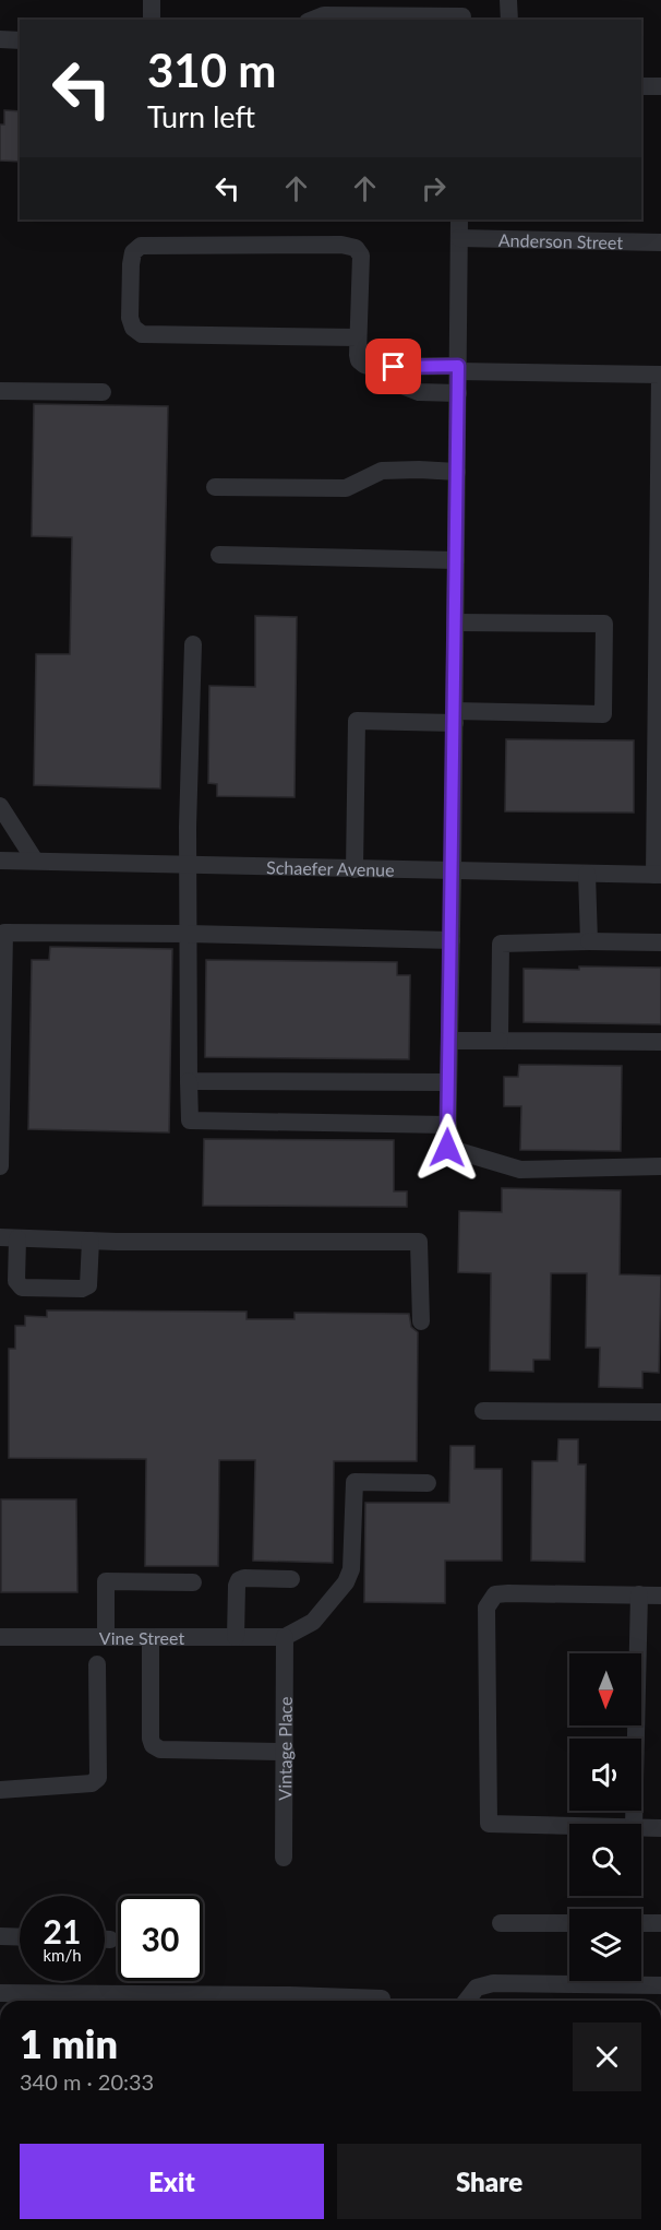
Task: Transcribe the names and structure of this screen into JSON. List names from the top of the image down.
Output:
{
  "streets": {
    "street": [
      "Anderson Street",
      "Schaefer Avenue",
      "Vine Street",
      "Vintage Place"
    ]
  },
  "crossings": [
    ["Vine Street", "Vintage Place"]
  ],
  "north": "bottom",
  "page": {
    "turn": ["310 m", "Turn left"],
    "speed": "21 km/h",
    "limit": "30",
    "heading": ["1 min", "340 m · 20:33"],
    "buttons": ["Exit", "Share"]
  }
}
